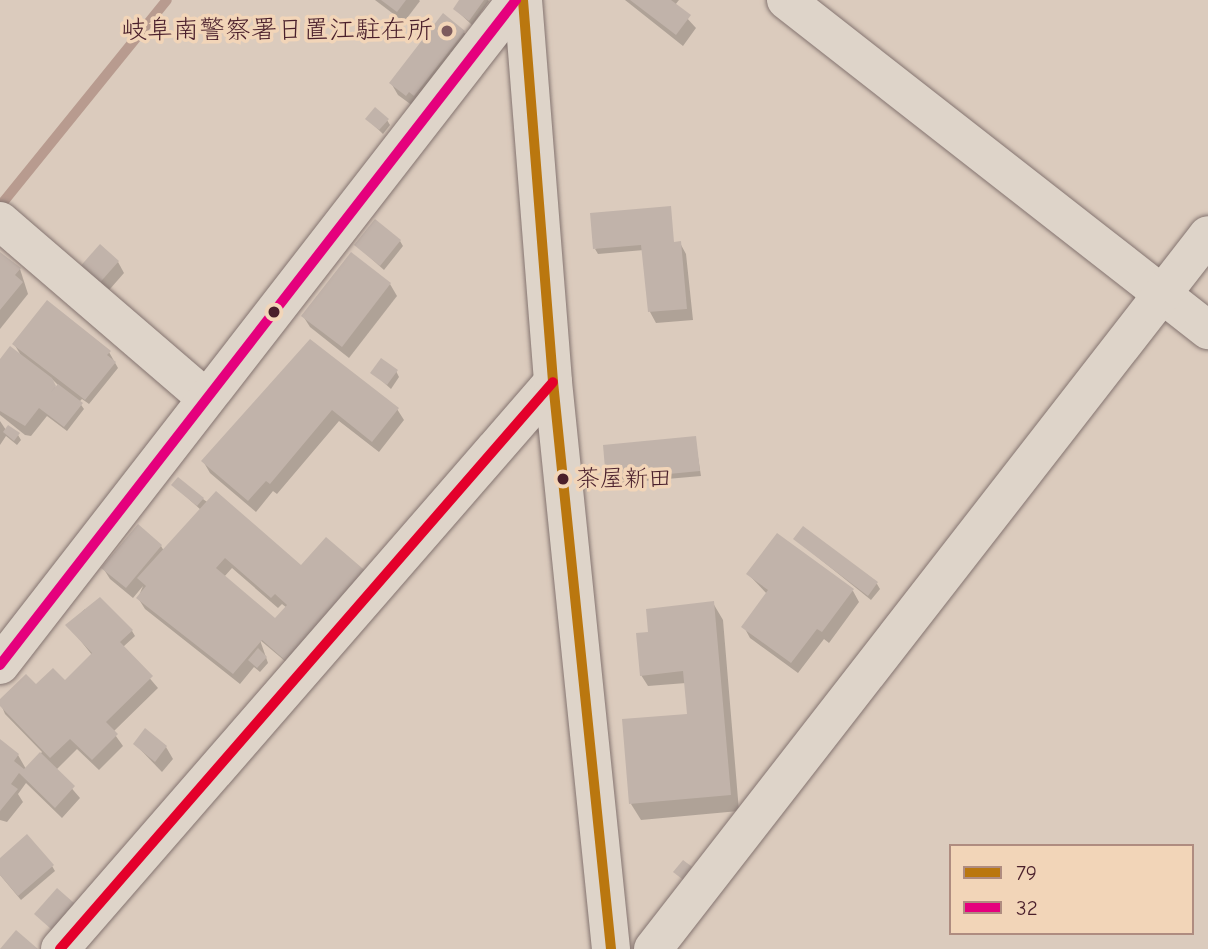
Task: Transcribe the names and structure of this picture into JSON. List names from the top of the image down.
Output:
{
  "places": ["岐阜南警察署日置江駐在所", "茶屋新田"],
  "lines": ["transit line 79", "transit line 32"],
  "legend": ["79", "32"]
}
